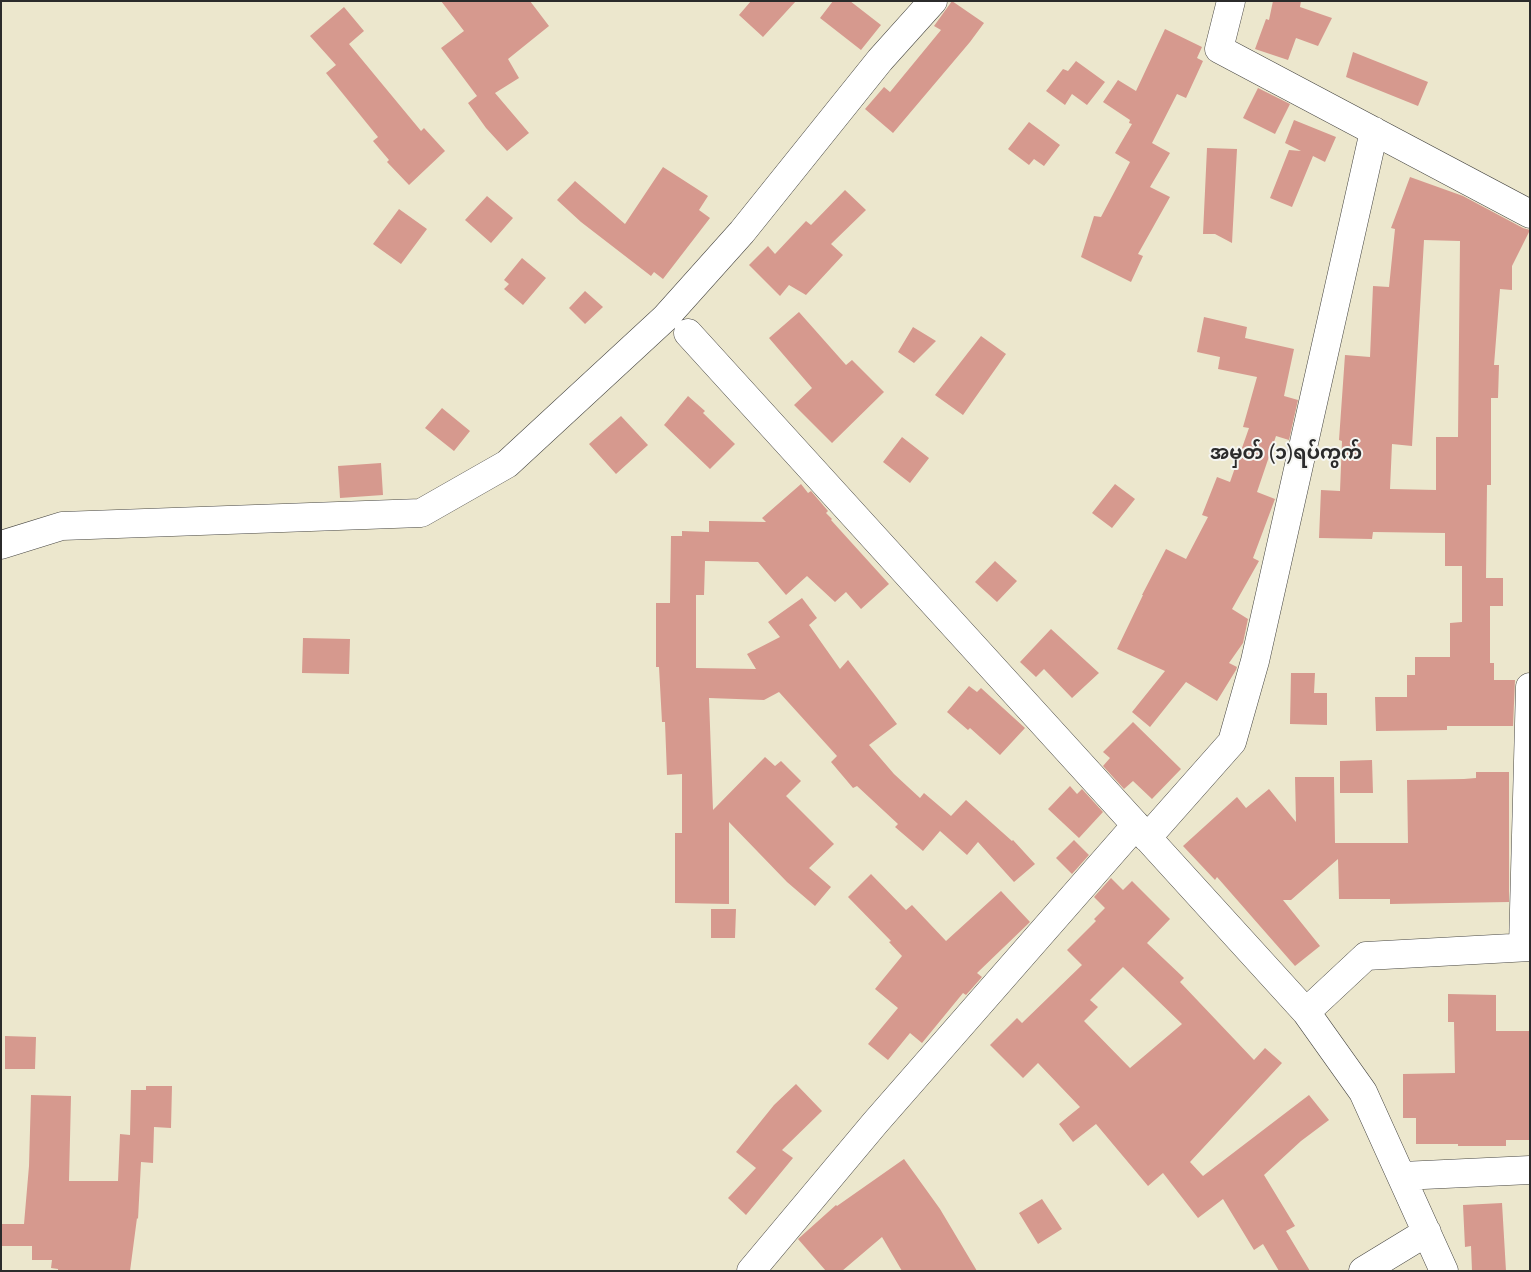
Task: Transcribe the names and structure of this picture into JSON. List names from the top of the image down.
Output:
{
  "districts": ["အမှတ် (၁)ရပ်ကွက်"]
}
